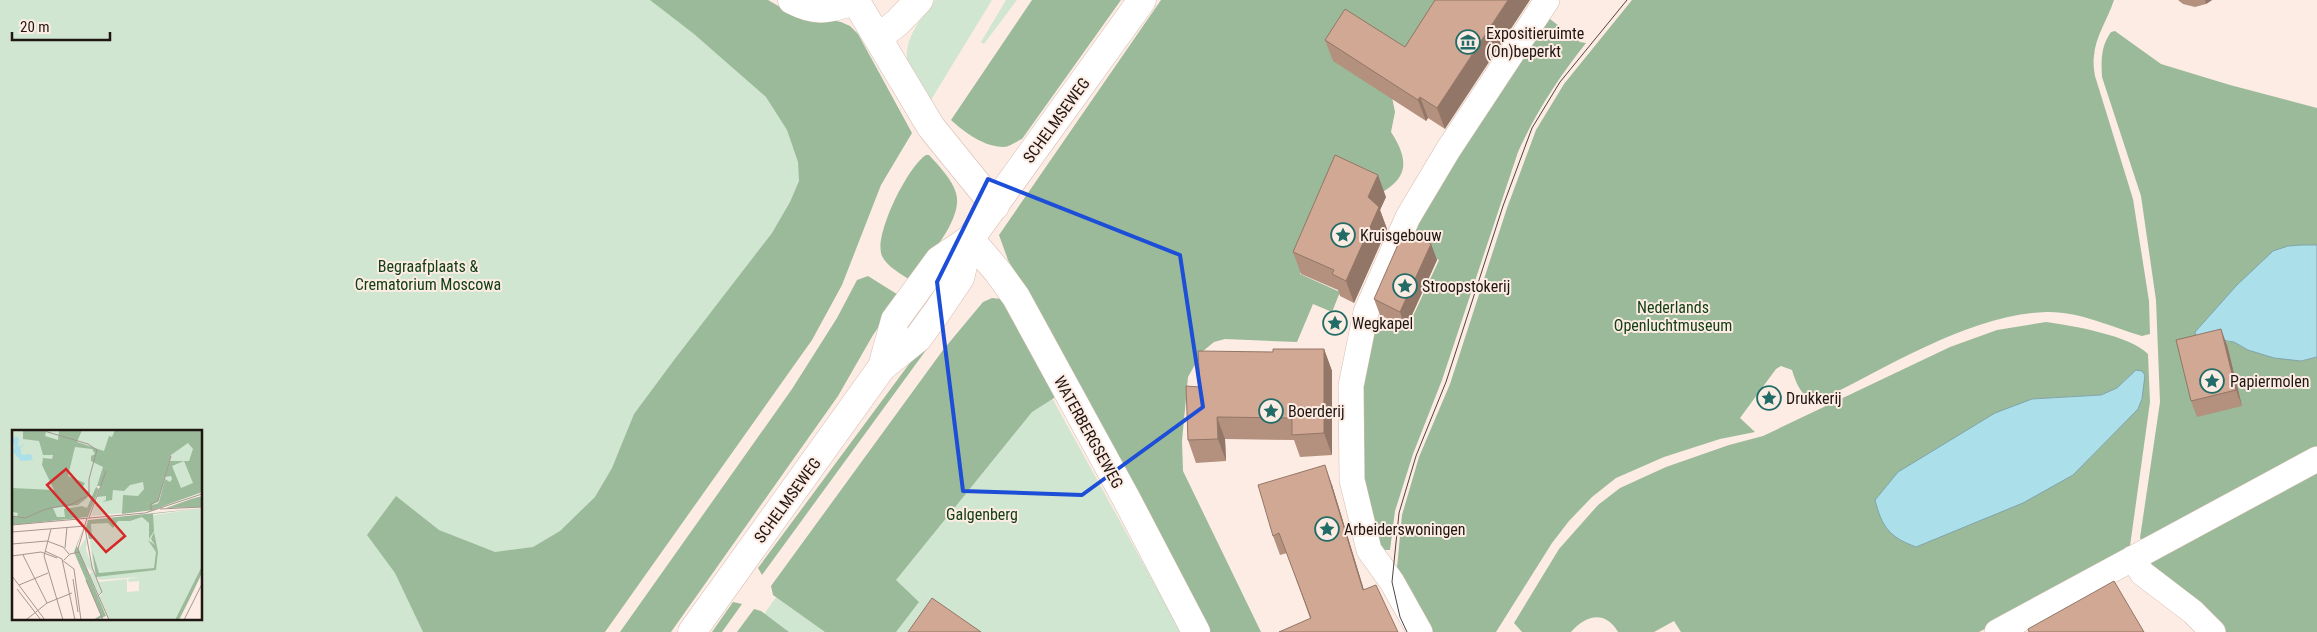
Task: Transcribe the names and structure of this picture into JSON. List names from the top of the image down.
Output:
{
  "streets": {
    "street": ["SCHELMSEWEG", "WATERBERGSEWEG"]
  },
  "crossings": [
    ["SCHELMSEWEG", "WATERBERGSEWEG"]
  ],
  "parks": ["Begraafplaats & Crematorium Moscowa", "Nederlands Openluchtmuseum", "Galgenberg"],
  "places": {
    "museum": ["Expositieruimte (On)beperkt"],
    "place": [
      "Kruisgebouw",
      "Stroopstokerij",
      "Wegkapel",
      "Papiermolen",
      "Drukkerij",
      "Boerderij",
      "Arbeiderswoningen"
    ]
  },
  "scale_bar": "20 m"
}
